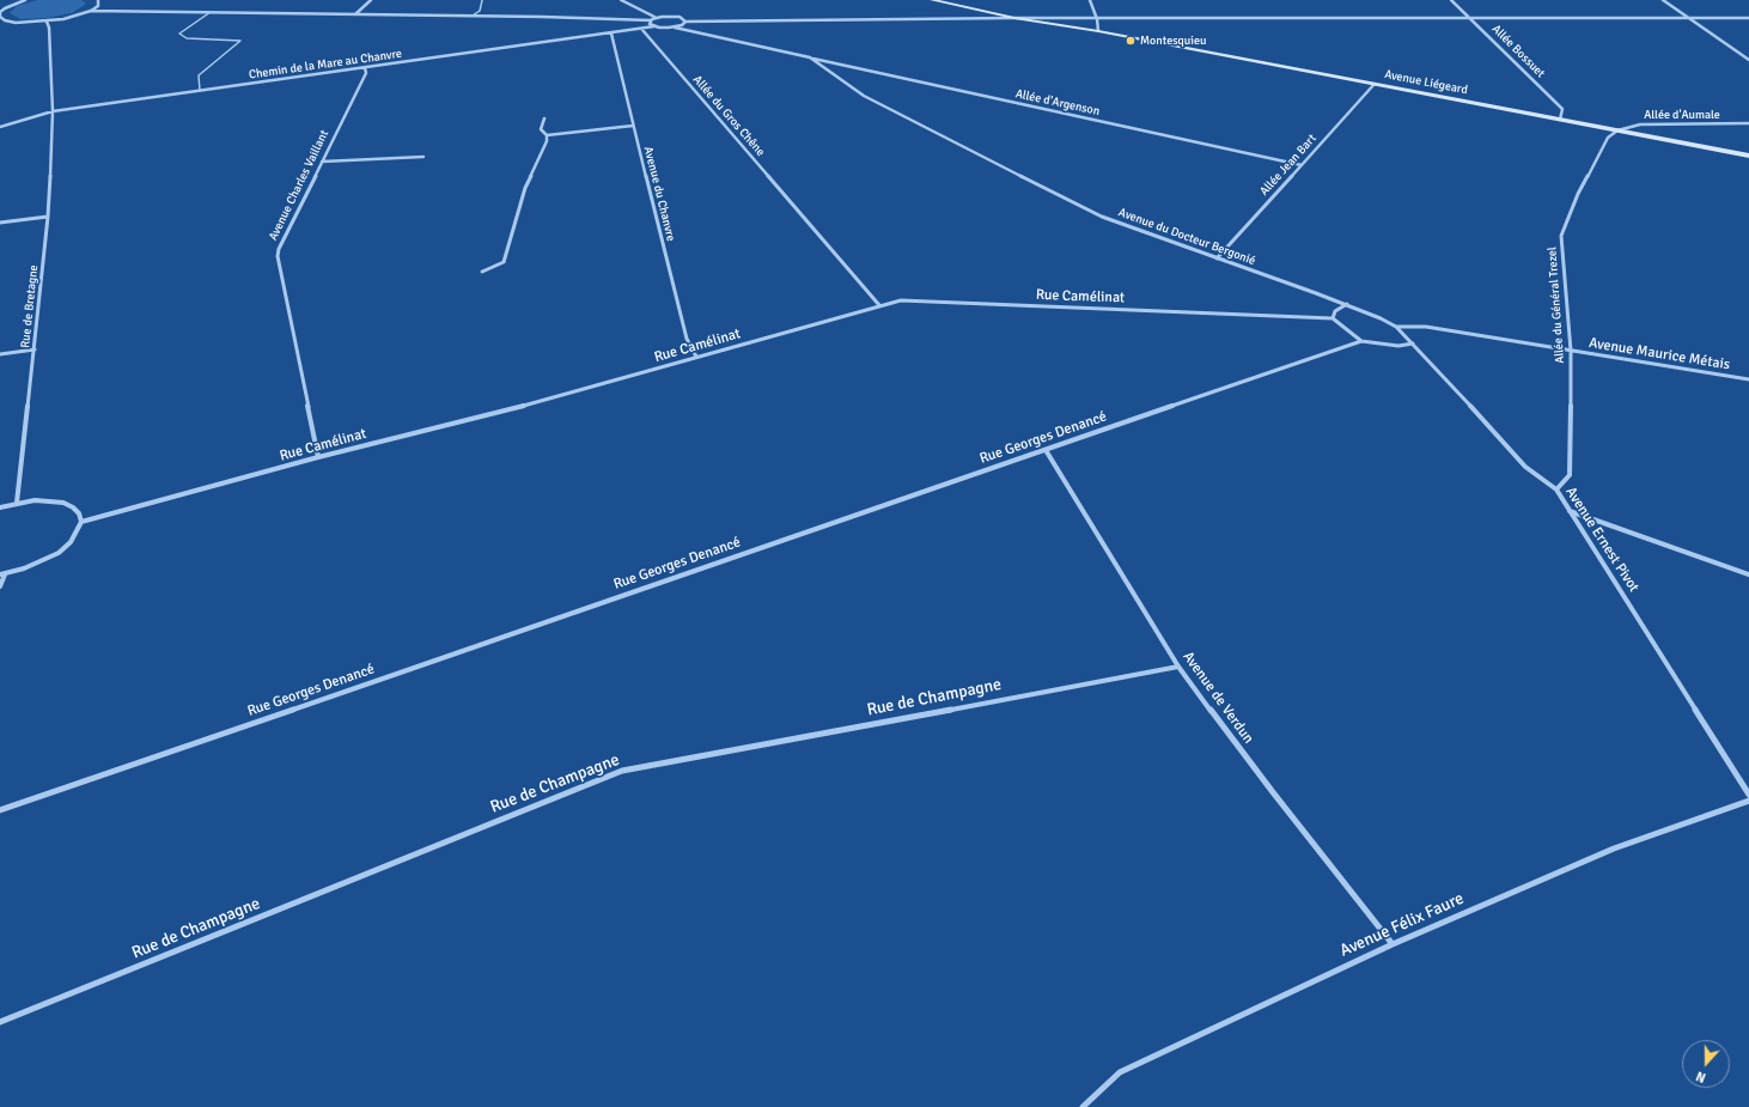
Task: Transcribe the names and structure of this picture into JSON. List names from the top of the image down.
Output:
{
  "streets": {
    "street": [
      "Allée Bossuet",
      "Chemin de la Mare au Chanvre",
      "Avenue Liégeard",
      "Allée d'Argenson",
      "Allée d'Aumale",
      "Allée du Gros Chêne",
      "Allée Jean Bart",
      "Avenue Charles Vaillant",
      "Avenue du Chanvre",
      "Avenue du Docteur Bergonié",
      "Rue Camélinat",
      "Allée du Général Trezel",
      "Rue de Bretagne",
      "Avenue Maurice Métais",
      "Rue Georges Denancé",
      "Avenue Ernest Pivot",
      "Rue de Champagne",
      "Avenue de Verdun",
      "Avenue Félix Faure"
    ]
  },
  "crossings": [
    ["Allée Bossuet", "Avenue Liégeard"],
    ["Chemin de la Mare au Chanvre", "Allée d'Argenson"],
    ["Chemin de la Mare au Chanvre", "Allée du Gros Chêne"],
    ["Chemin de la Mare au Chanvre", "Avenue Charles Vaillant"],
    ["Chemin de la Mare au Chanvre", "Avenue du Chanvre"],
    ["Chemin de la Mare au Chanvre", "Rue de Bretagne"],
    ["Avenue Liégeard", "Allée d'Aumale"],
    ["Avenue Liégeard", "Allée Jean Bart"],
    ["Avenue Liégeard", "Allée du Général Trezel"],
    ["Allée d'Argenson", "Allée Jean Bart"],
    ["Allée d'Argenson", "Avenue du Docteur Bergonié"],
    ["Allée d'Aumale", "Allée du Général Trezel"],
    ["Allée du Gros Chêne", "Rue Camélinat"],
    ["Allée Jean Bart", "Avenue du Docteur Bergonié"],
    ["Avenue Charles Vaillant", "Rue Camélinat"],
    ["Avenue du Chanvre", "Rue Camélinat"],
    ["Avenue du Docteur Bergonié", "Avenue Maurice Métais"],
    ["Avenue du Docteur Bergonié", "Avenue Ernest Pivot"],
    ["Allée du Général Trezel", "Avenue Maurice Métais"],
    ["Allée du Général Trezel", "Avenue Ernest Pivot"],
    ["Avenue Maurice Métais", "Avenue Ernest Pivot"],
    ["Rue Georges Denancé", "Avenue de Verdun"],
    ["Rue de Champagne", "Avenue de Verdun"],
    ["Avenue de Verdun", "Avenue Félix Faure"]
  ],
  "places": ["Montesquieu"],
  "north": "bottom"
}
